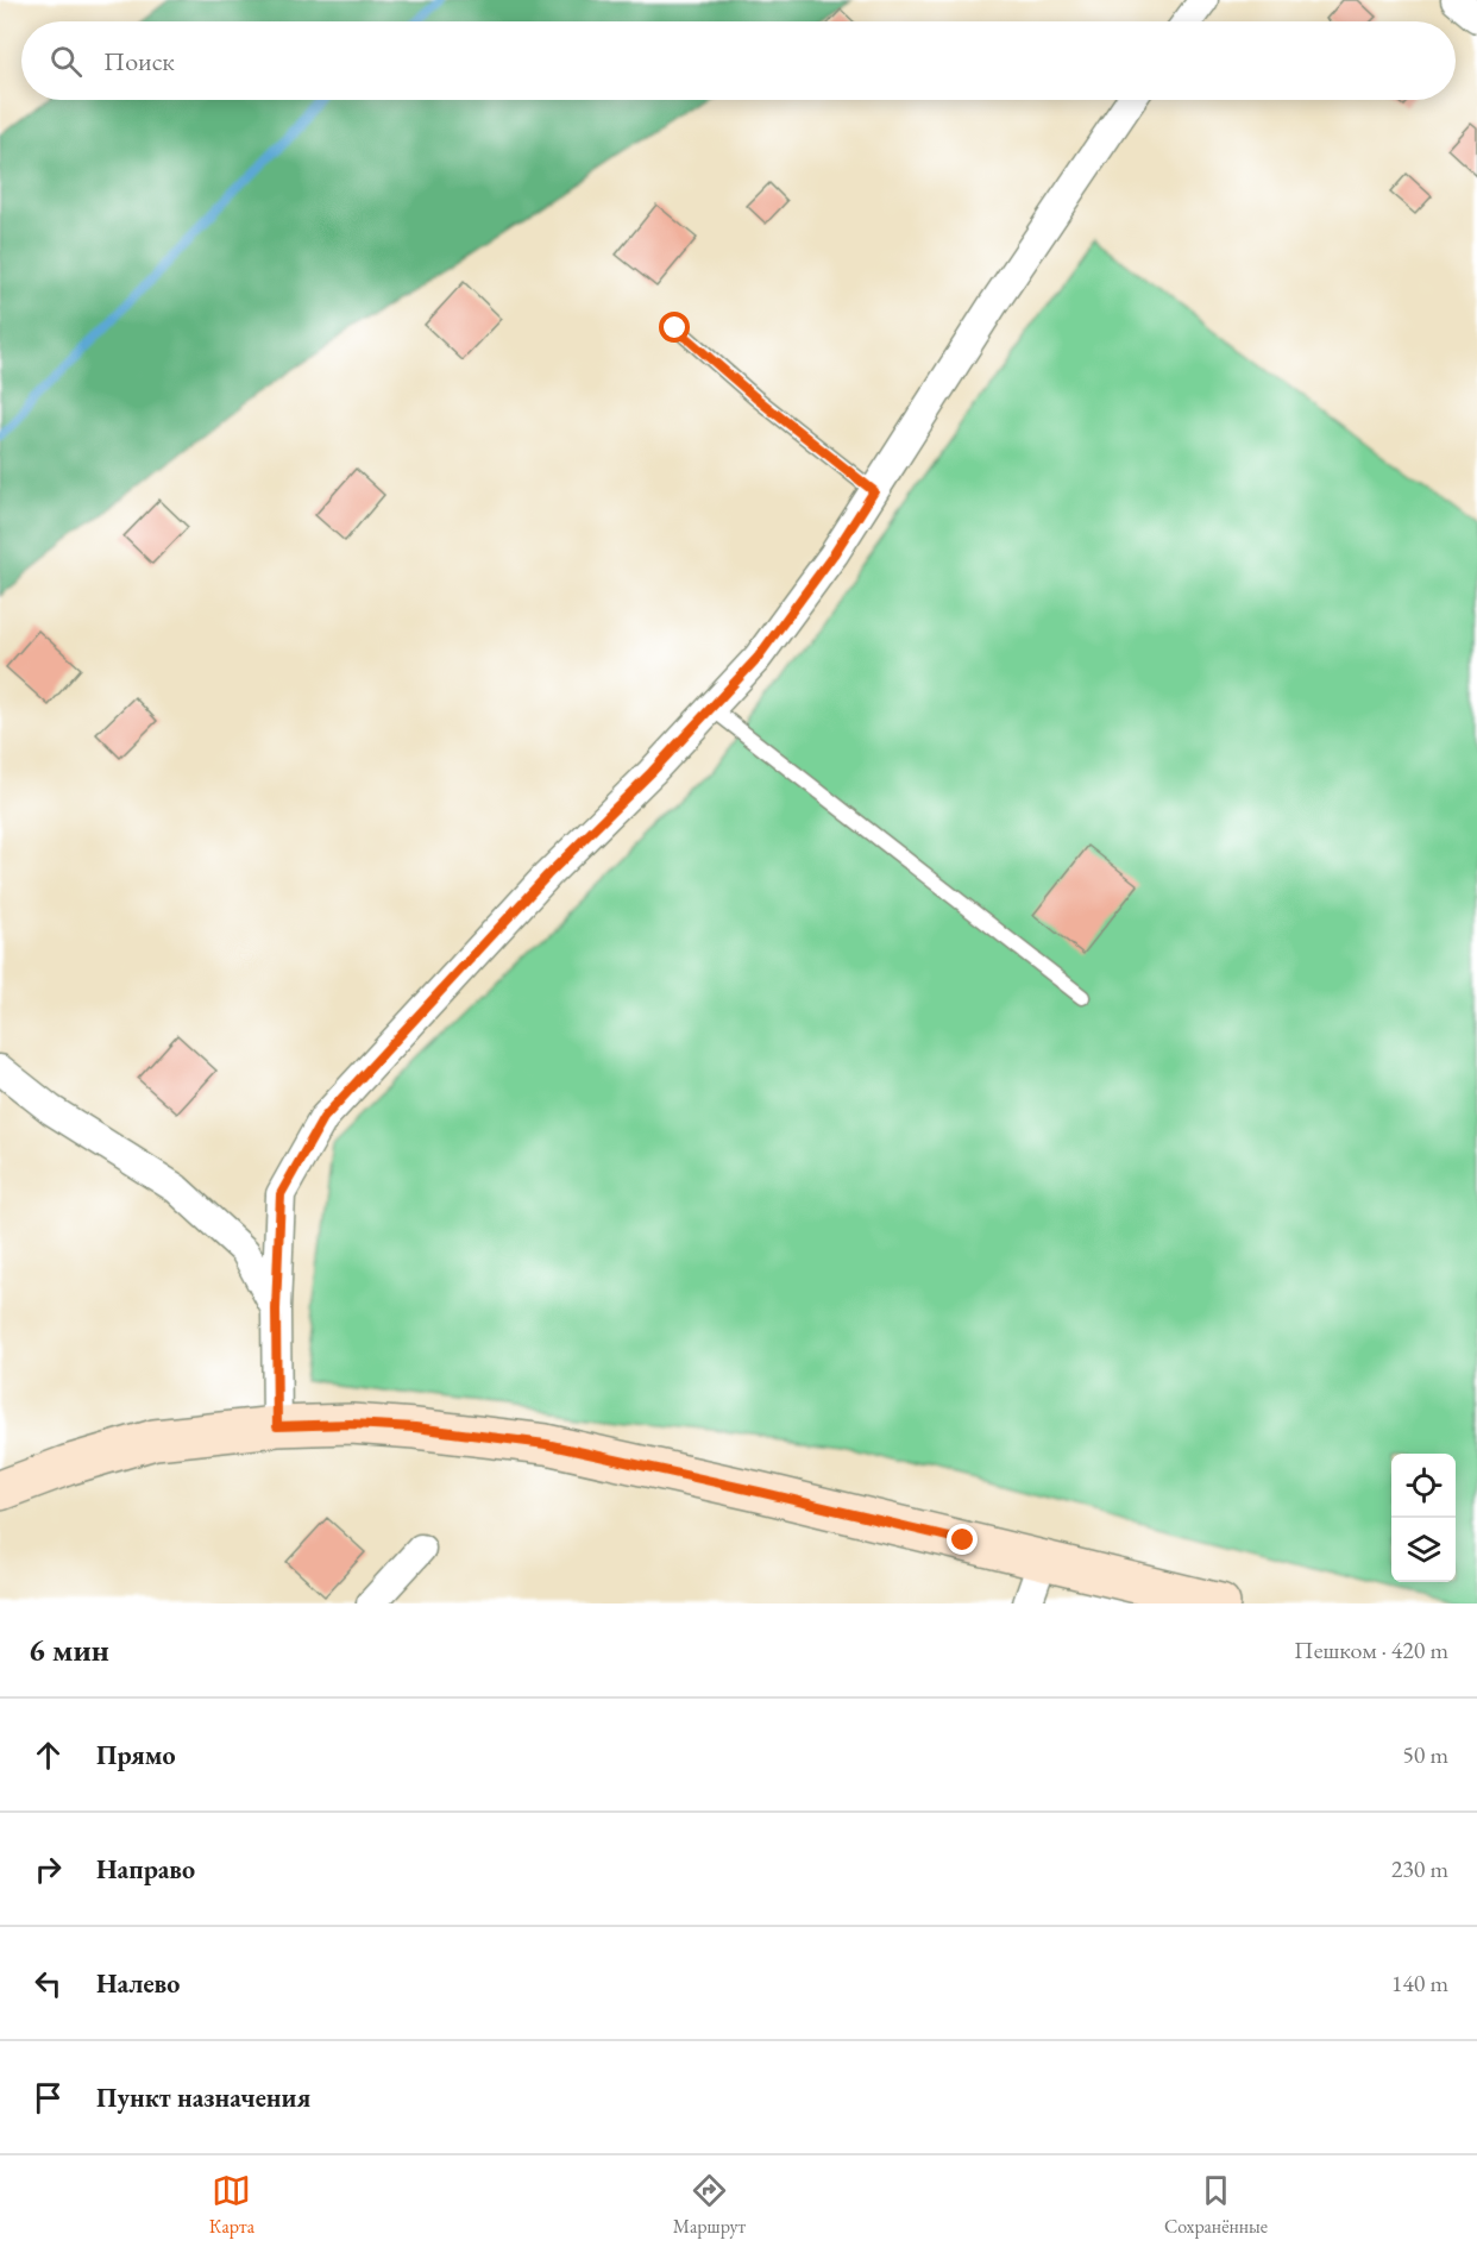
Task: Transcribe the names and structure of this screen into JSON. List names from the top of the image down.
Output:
{
  "page": {
    "search": "Поиск",
    "heading": ["6 мин", "Пешком · 420 m"],
    "list": [
      ["Прямо", "50 m"],
      ["Направо", "230 m"],
      ["Налево", "140 m"],
      "Пункт назначения"
    ],
    "nav": ["Карта", "Маршрут", "Сохранённые"]
  }
}
